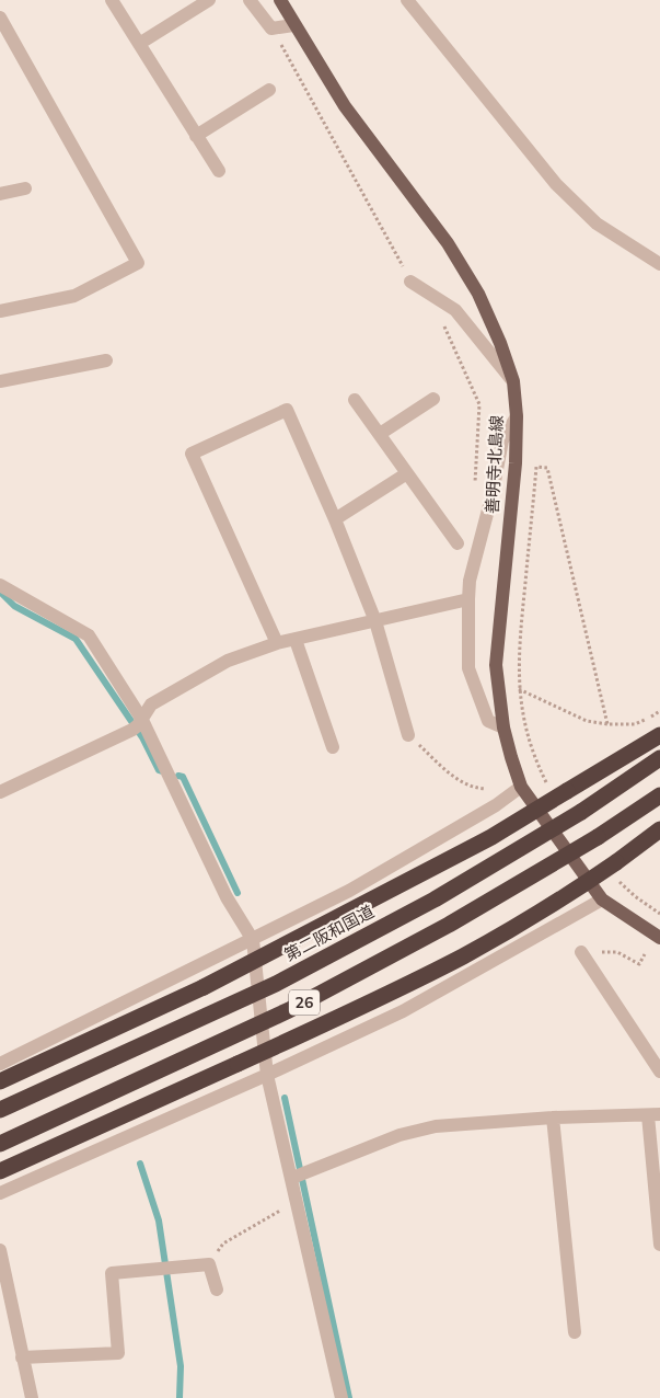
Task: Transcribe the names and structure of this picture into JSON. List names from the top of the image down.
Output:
{
  "streets": {
    "highway": ["第二阪和国道", "26"],
    "main road": ["善明寺北島線"]
  }
}
